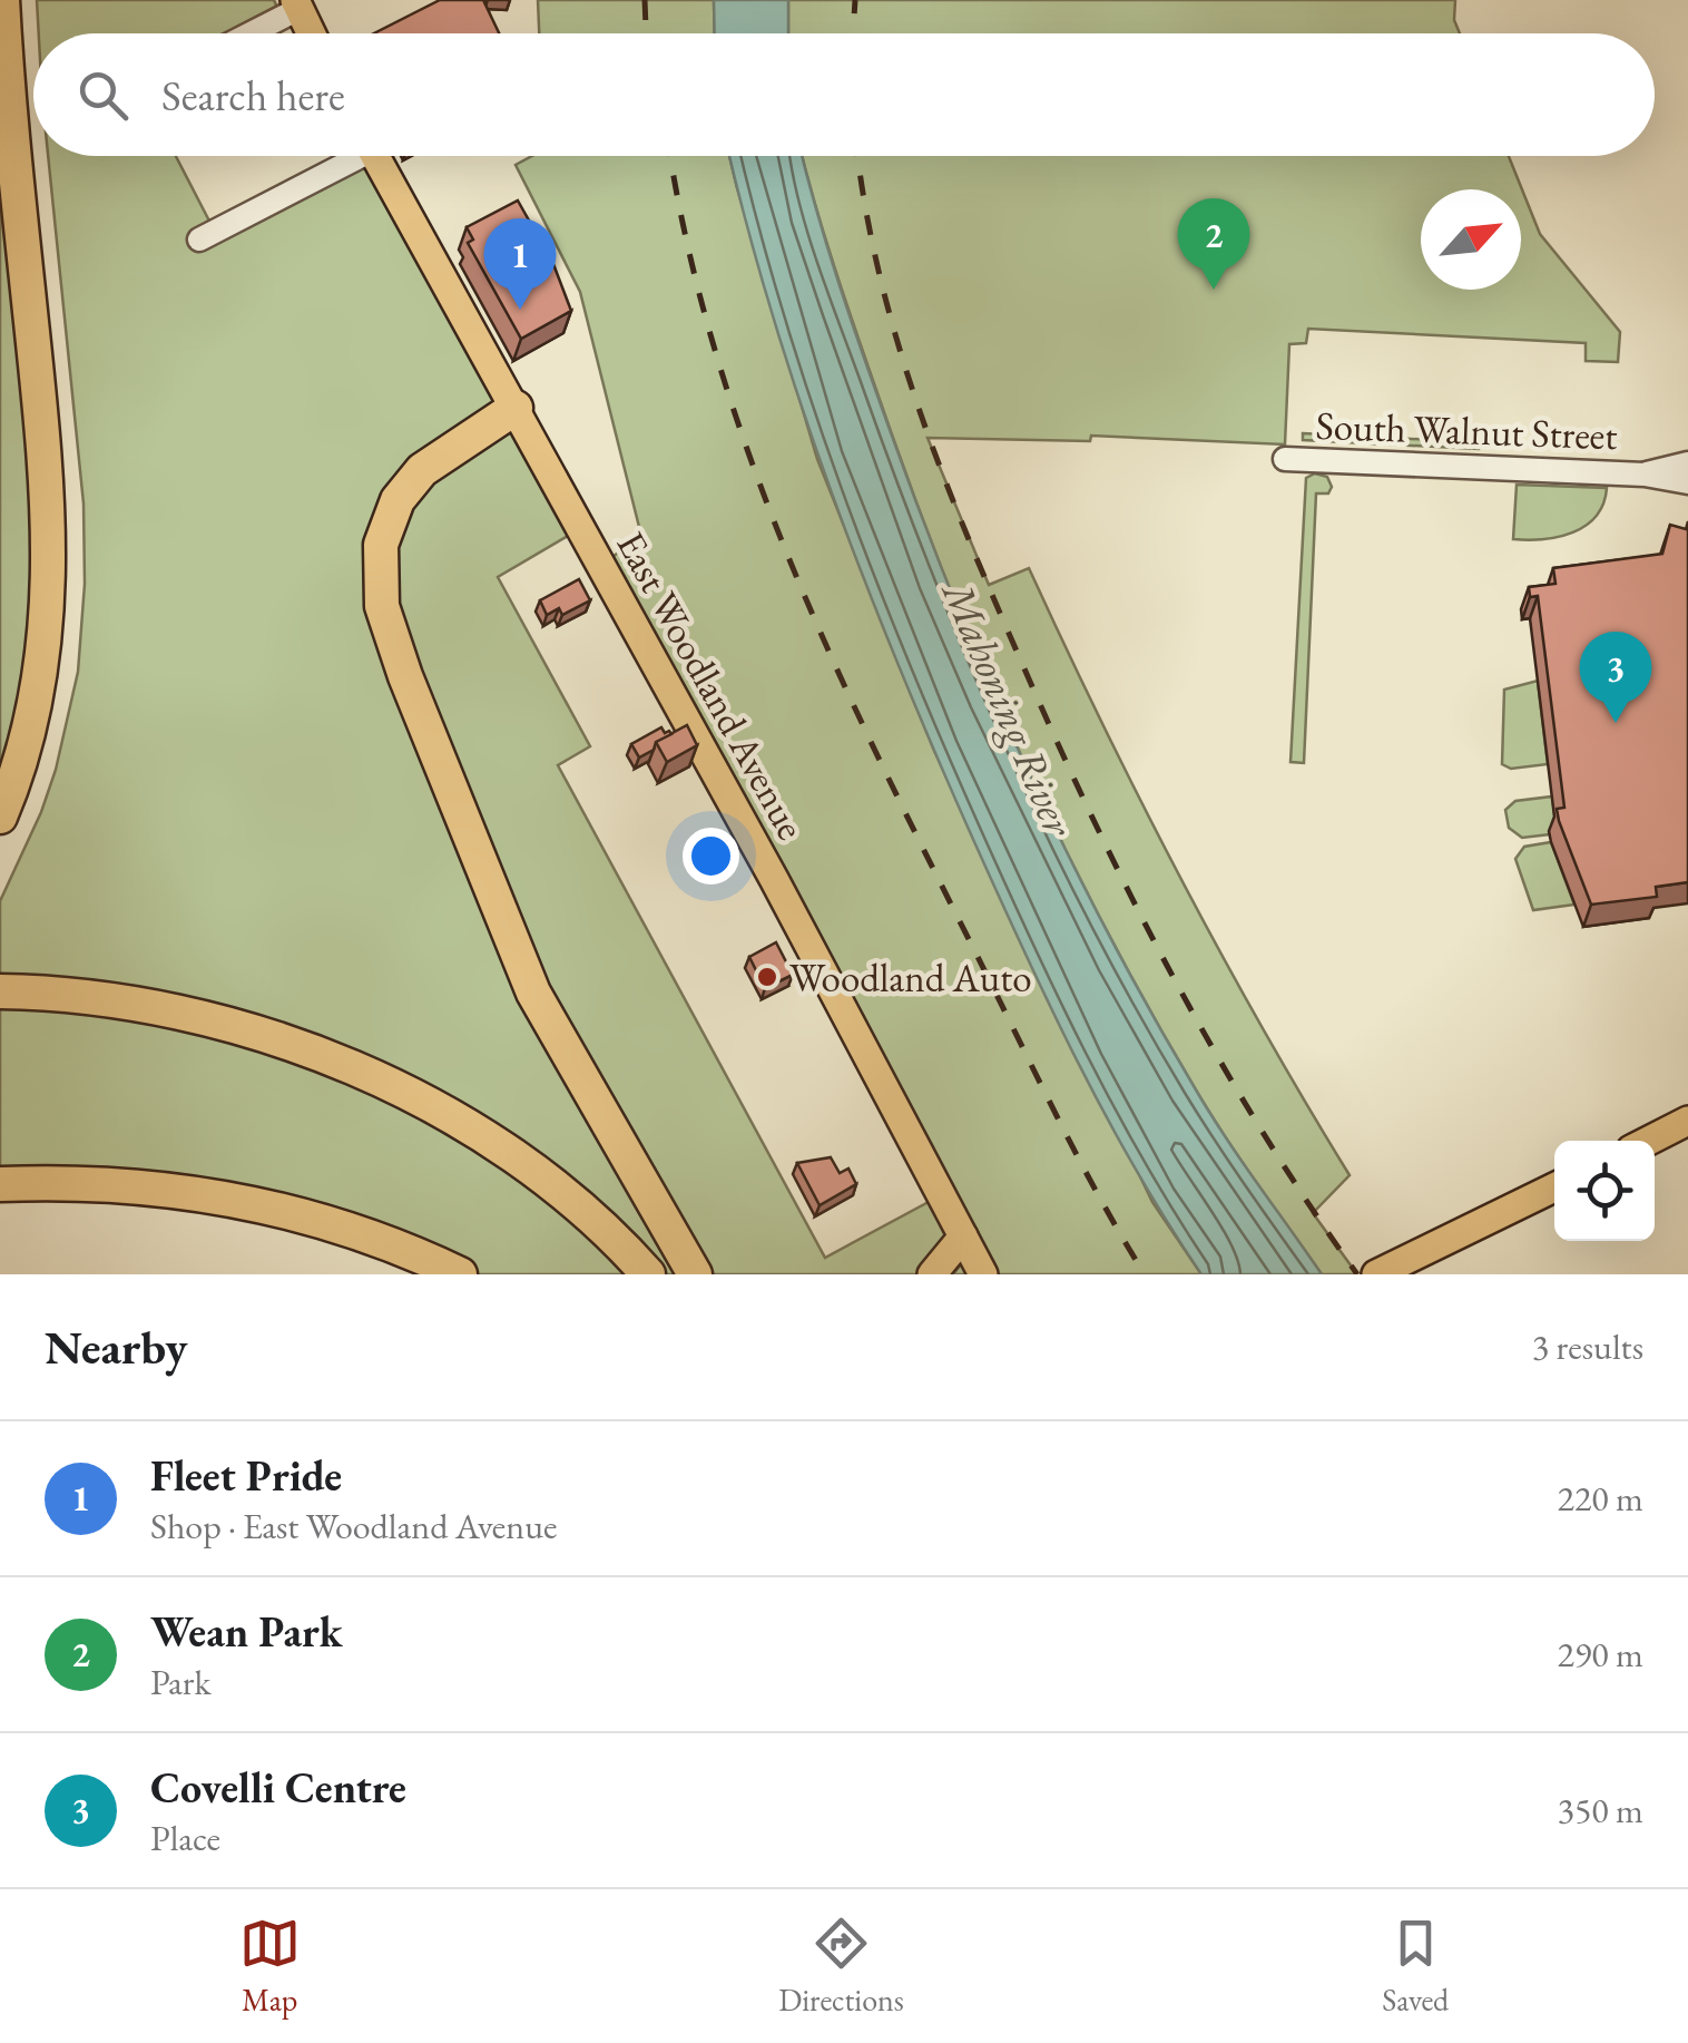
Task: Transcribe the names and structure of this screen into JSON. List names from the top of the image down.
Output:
{
  "streets": {
    "main road": ["East Woodland Avenue"],
    "street": ["South Walnut Street"]
  },
  "water": ["Mahoning River"],
  "places": ["Woodland Auto"],
  "north": "top right",
  "page": {
    "search": "Search here",
    "pins": ["2", "1", "3"],
    "heading": ["Nearby", "3 results"],
    "list": [
      {
        "mark": "1",
        "name": "Fleet Pride",
        "note": "Shop · East Woodland Avenue",
        "value": "220 m"
      },
      {
        "mark": "2",
        "name": "Wean Park",
        "note": "Park",
        "value": "290 m"
      },
      {
        "mark": "3",
        "name": "Covelli Centre",
        "note": "Place",
        "value": "350 m"
      }
    ],
    "nav": ["Map", "Directions", "Saved"]
  }
}
